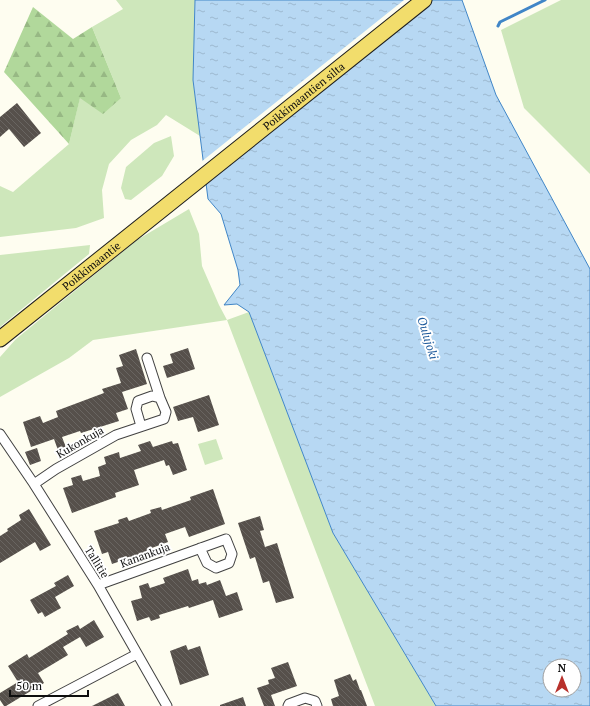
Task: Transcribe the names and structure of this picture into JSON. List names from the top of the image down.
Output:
{
  "streets": {
    "main road": ["Poikkimaantien silta", "Poikkimaantie"],
    "street": ["Kukonkuja", "Kanankuja", "Tallitie"]
  },
  "crossings": [
    ["Poikkimaantien silta", "Poikkimaantie"],
    ["Kukonkuja", "Tallitie"],
    ["Kanankuja", "Tallitie"]
  ],
  "water": ["Oulujoki"],
  "scale_bar": "50 m",
  "north": "top"
}
